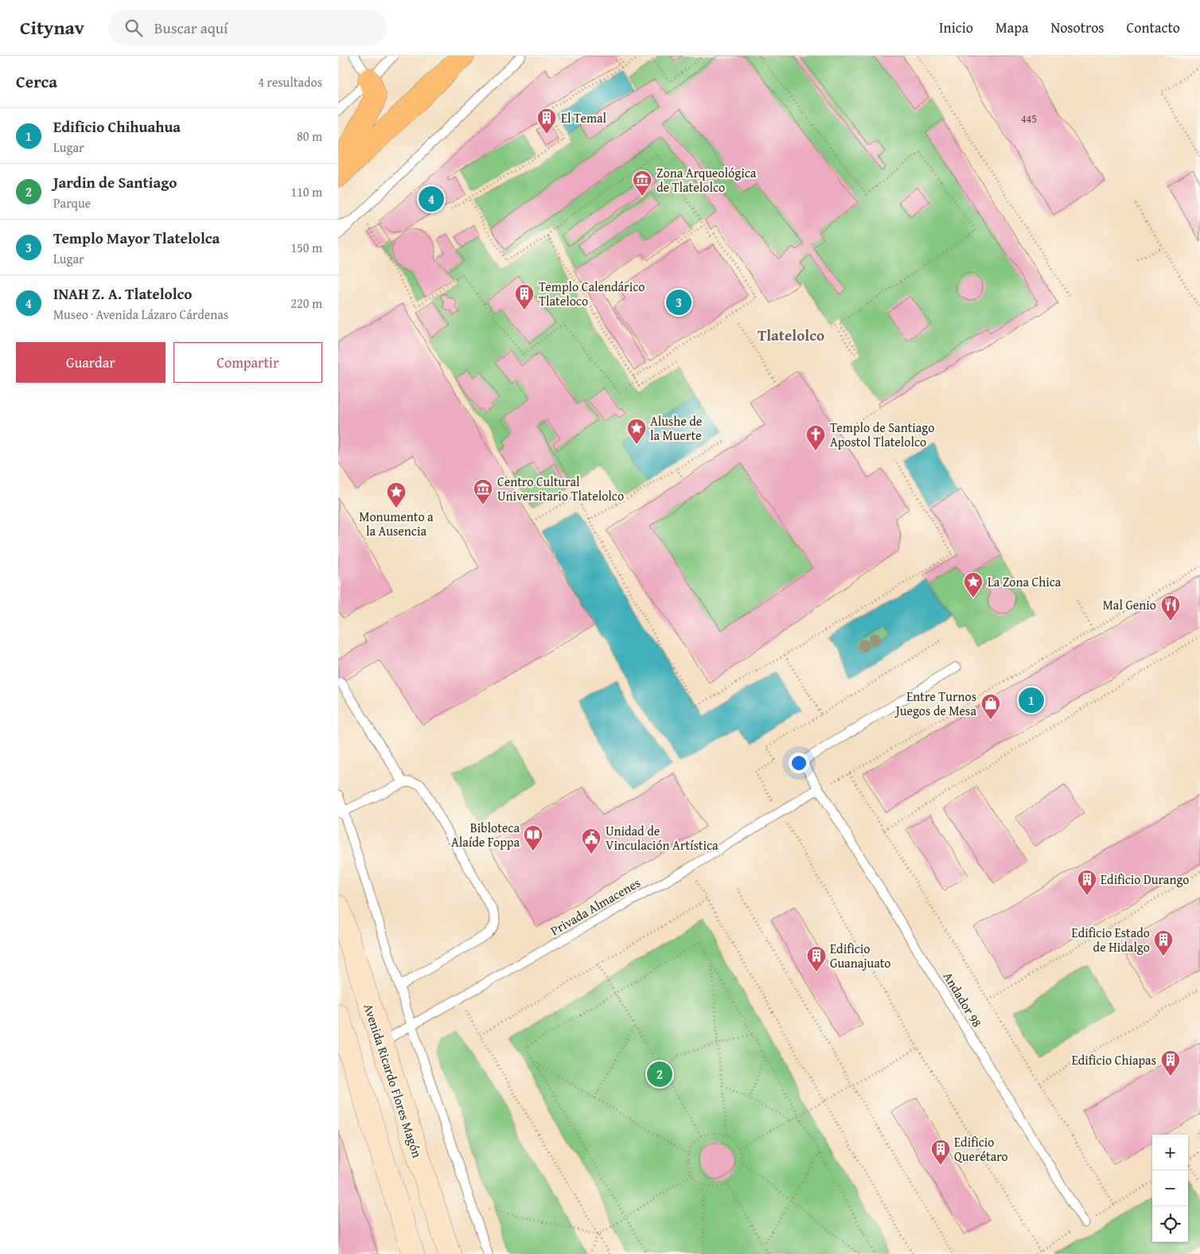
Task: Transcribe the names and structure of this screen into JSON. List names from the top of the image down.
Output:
{
  "streets": {
    "main road": ["Avenida Ricardo Flores Magón"],
    "lane": ["Privada Almacenes", "Andador 98"]
  },
  "crossings": [
    ["Privada Almacenes", "Andador 98"],
    ["Privada Almacenes", "Avenida Ricardo Flores Magón"]
  ],
  "districts": ["Tlatelolco"],
  "places": {
    "building": [
      "El Temal",
      "Templo Calendárico Tlateloco",
      "Edificio Durango",
      "Edificio Estado de Hidalgo",
      "Edificio Guanajuato",
      "Edificio Chiapas",
      "Edificio Querétaro"
    ],
    "museum": ["Zona Arqueológica de Tlatelolco", "Centro Cultural Universitario Tlatelolco"],
    "place": ["Alushe de la Muerte", "Monumento a la Ausencia", "La Zona Chica"],
    "church": ["Templo de Santiago Apostol Tlatelolco"],
    "restaurant": ["Mal Genio"],
    "shop": ["Entre Turnos Juegos de Mesa"],
    "library": ["Bibloteca Alaíde Foppa"],
    "public building": ["Unidad de Vinculación Artística"]
  },
  "house_numbers": ["445"],
  "page": {
    "header": "Citynav",
    "search": "Buscar aquí",
    "nav": [
      "Inicio",
      "Mapa",
      "Nosotros",
      "Contacto"
    ],
    "heading": ["Cerca", "4 resultados"],
    "list": [
      {
        "mark": "1",
        "name": "Edificio Chihuahua",
        "note": "Lugar",
        "value": "80 m"
      },
      {
        "mark": "2",
        "name": "Jardin de Santiago",
        "note": "Parque",
        "value": "110 m"
      },
      {
        "mark": "3",
        "name": "Templo Mayor Tlatelolca",
        "note": "Lugar",
        "value": "150 m"
      },
      {
        "mark": "4",
        "name": "INAH Z. A. Tlatelolco",
        "note": "Museo · Avenida Lázaro Cárdenas",
        "value": "220 m"
      }
    ],
    "pins": [
      "4",
      "3",
      "1",
      "2"
    ],
    "buttons": ["Guardar", "Compartir"],
    "map_buttons": ["+", "−"]
  }
}
